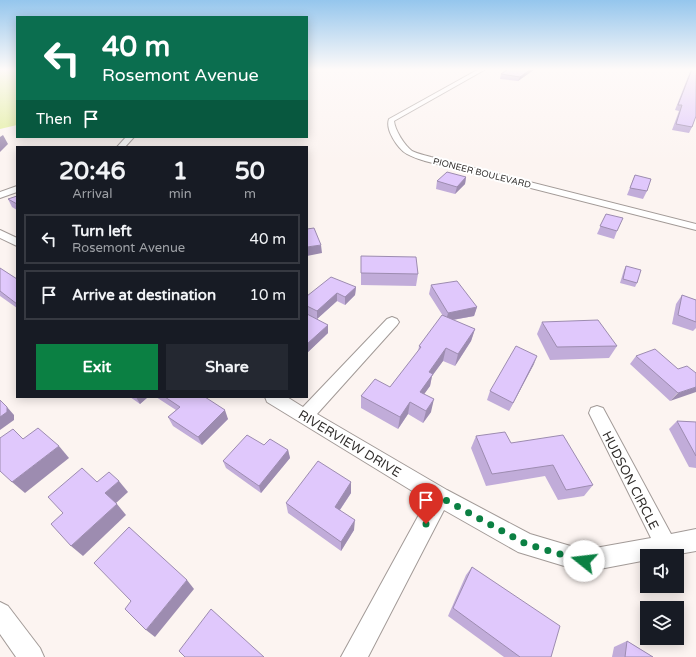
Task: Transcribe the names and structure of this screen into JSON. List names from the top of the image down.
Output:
{
  "streets": {
    "street": ["PIONEER BOULEVARD", "RIVERVIEW DRIVE", "HUDSON CIRCLE"]
  },
  "crossings": [
    ["RIVERVIEW DRIVE", "HUDSON CIRCLE"]
  ],
  "page": {
    "turn": ["40 m", "Rosemont Avenue"],
    "then": "Then",
    "eta": [
      "20:46",
      "Arrival",
      "1",
      "min",
      "50",
      "m"
    ],
    "list": [
      {
        "name": "Turn left",
        "note": "Rosemont Avenue",
        "value": "40 m"
      },
      {
        "name": "Arrive at destination",
        "value": "10 m"
      }
    ],
    "buttons": ["Exit", "Share"]
  }
}
